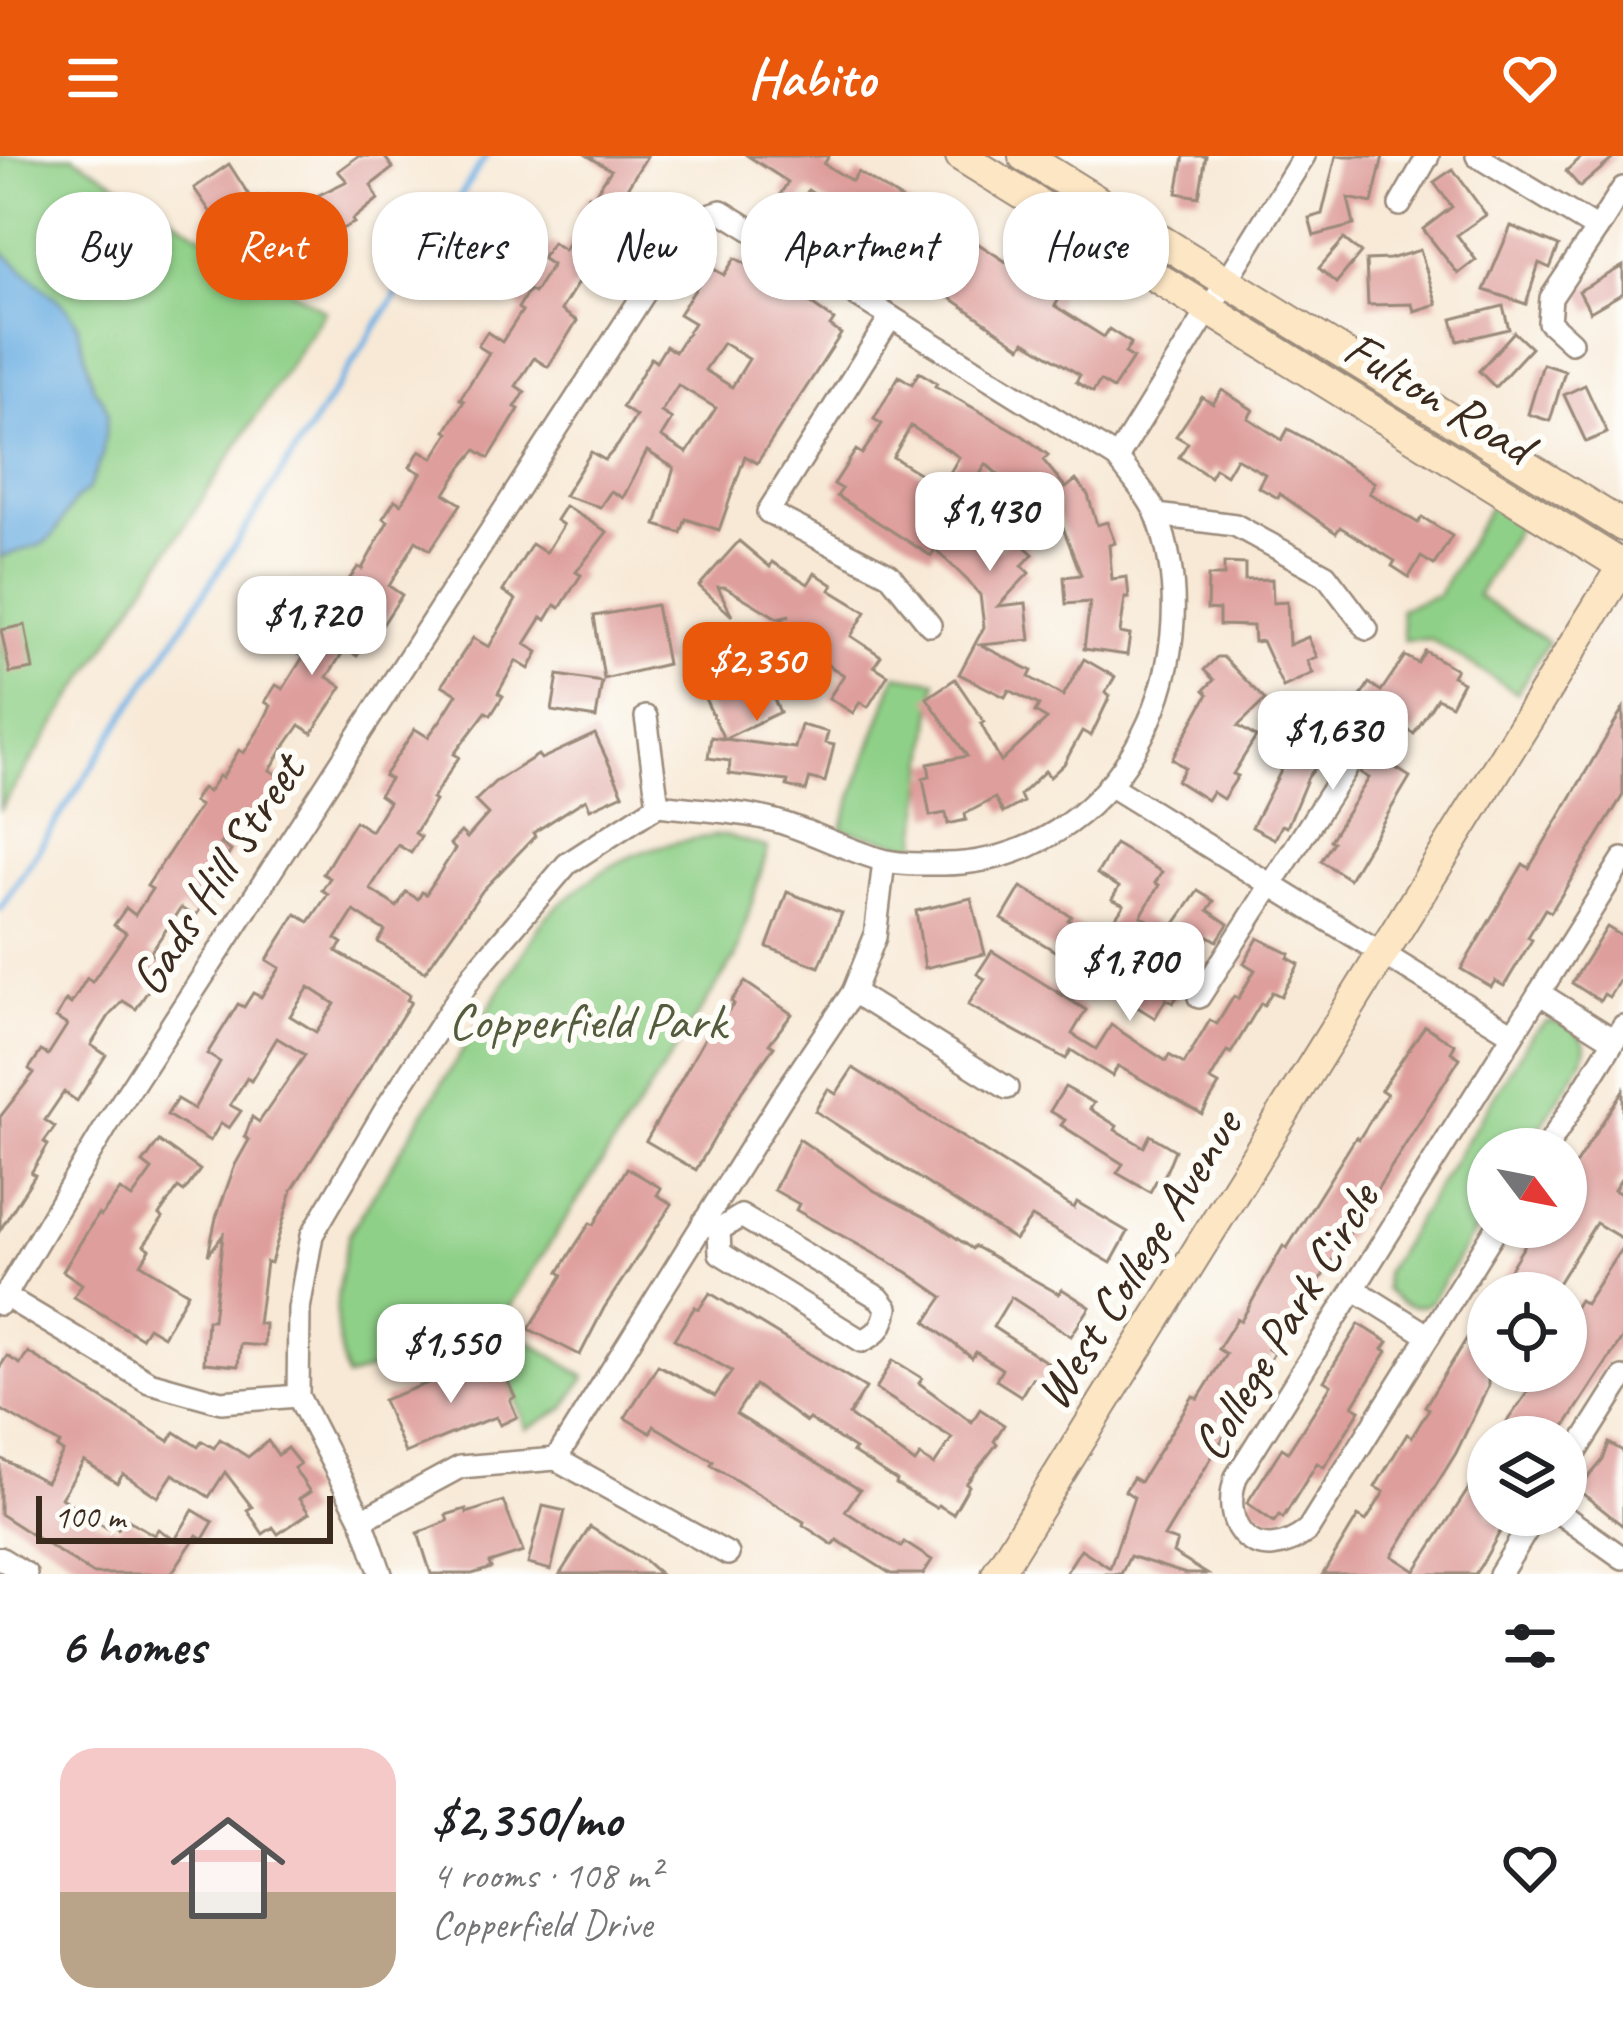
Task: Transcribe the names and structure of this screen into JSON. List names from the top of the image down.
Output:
{
  "streets": {
    "main road": ["Fulton Road", "West College Avenue"],
    "street": ["Gads Hill Street", "College Park Circle"]
  },
  "crossings": [
    ["Fulton Road", "West College Avenue"]
  ],
  "parks": ["Copperfield Park"],
  "scale_bar": "100 m",
  "north": "bottom right",
  "page": {
    "header": "Habito",
    "chip": [
      "Buy",
      "Rent",
      "Filters",
      "New",
      "Apartment",
      "House"
    ],
    "price": [
      "$1,430",
      "$1,720",
      "$2,350",
      "$1,630",
      "$1,700",
      "$1,550"
    ],
    "scale": "100 m",
    "heading": "6 homes",
    "list": [
      {
        "name": "$2,350/mo",
        "note": "4 rooms · 108 m² · Copperfield Drive"
      }
    ]
  }
}
